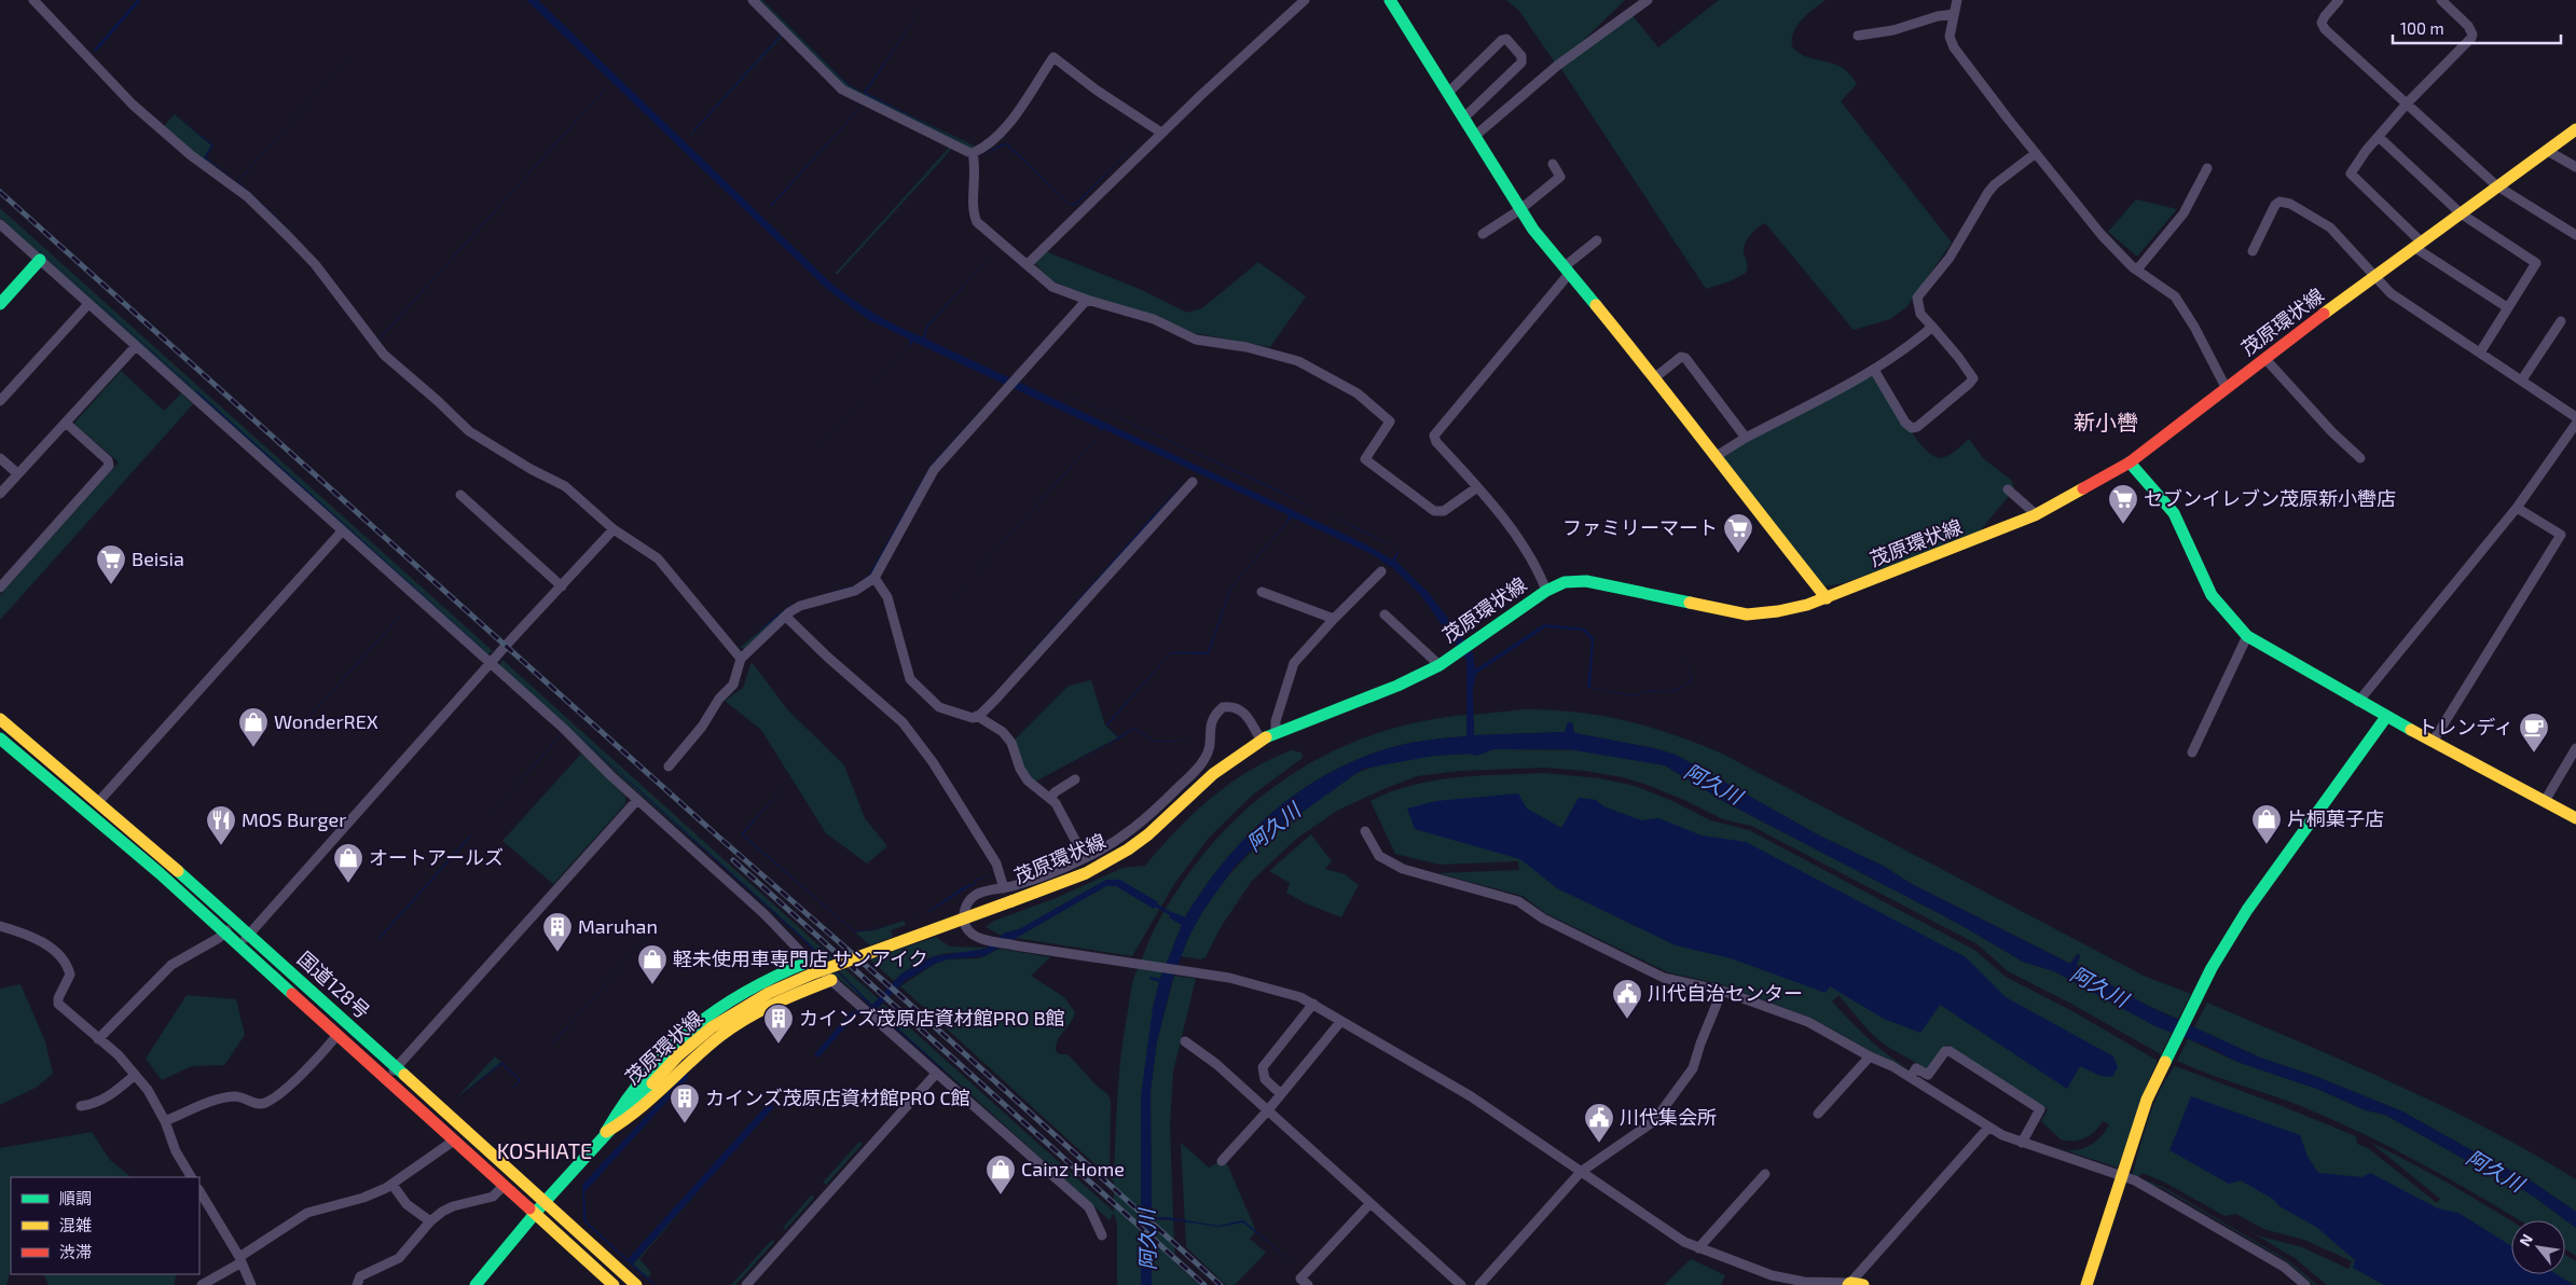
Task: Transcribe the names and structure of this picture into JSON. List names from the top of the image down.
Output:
{
  "streets": {
    "main road": ["茂原環状線", "国道128号"]
  },
  "crossings": [
    ["茂原環状線", "国道128号"]
  ],
  "districts": ["新小轡", "KOSHIATE"],
  "water": ["阿久川"],
  "places": {
    "supermarket": ["セブンイレブン茂原新小轡店", "ファミリーマート", "Beisia"],
    "shop": [
      "WonderREX",
      "片桐菓子店",
      "オートアールズ",
      "軽未使用車専門店 サンアイク",
      "Cainz Home"
    ],
    "cafe": ["トレンディ"],
    "restaurant": ["MOS Burger"],
    "building": ["Maruhan", "カインズ茂原店資材館PRO B館", "カインズ茂原店資材館PRO C館"],
    "public building": ["川代自治センター", "川代集会所"]
  },
  "legend": ["順調", "混雑", "渋滞"],
  "scale_bar": "100 m",
  "north": "top left"
}
